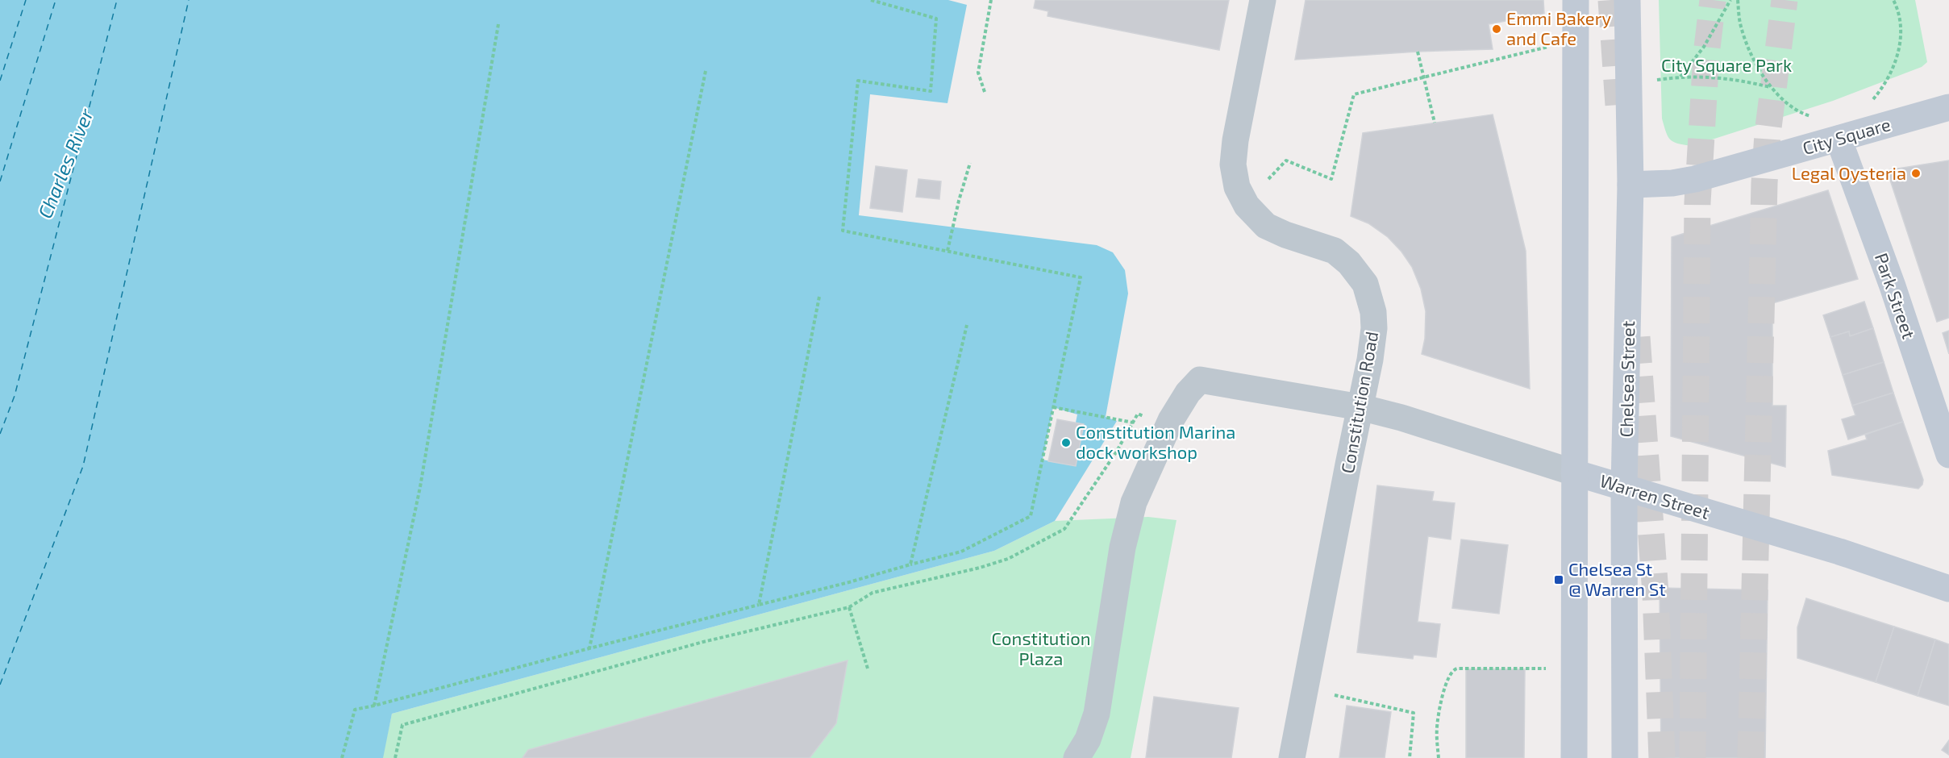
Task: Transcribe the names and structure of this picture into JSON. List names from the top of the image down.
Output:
{
  "streets": {
    "main road": [
      "City Square",
      "Park Street",
      "Chelsea Street",
      "Warren Street"
    ],
    "street": ["Constitution Road"]
  },
  "crossings": [
    ["City Square", "Park Street"],
    ["City Square", "Chelsea Street"],
    ["Chelsea Street", "Warren Street"],
    ["Constitution Road", "Warren Street"]
  ],
  "water": ["Charles River"],
  "parks": ["City Square Park", "Constitution Plaza"],
  "places": {
    "other": ["Emmi Bakery and Cafe", "Legal Oysteria", "Constitution Marina dock workshop"],
    "transit": ["Chelsea St @ Warren St"]
  }
}
